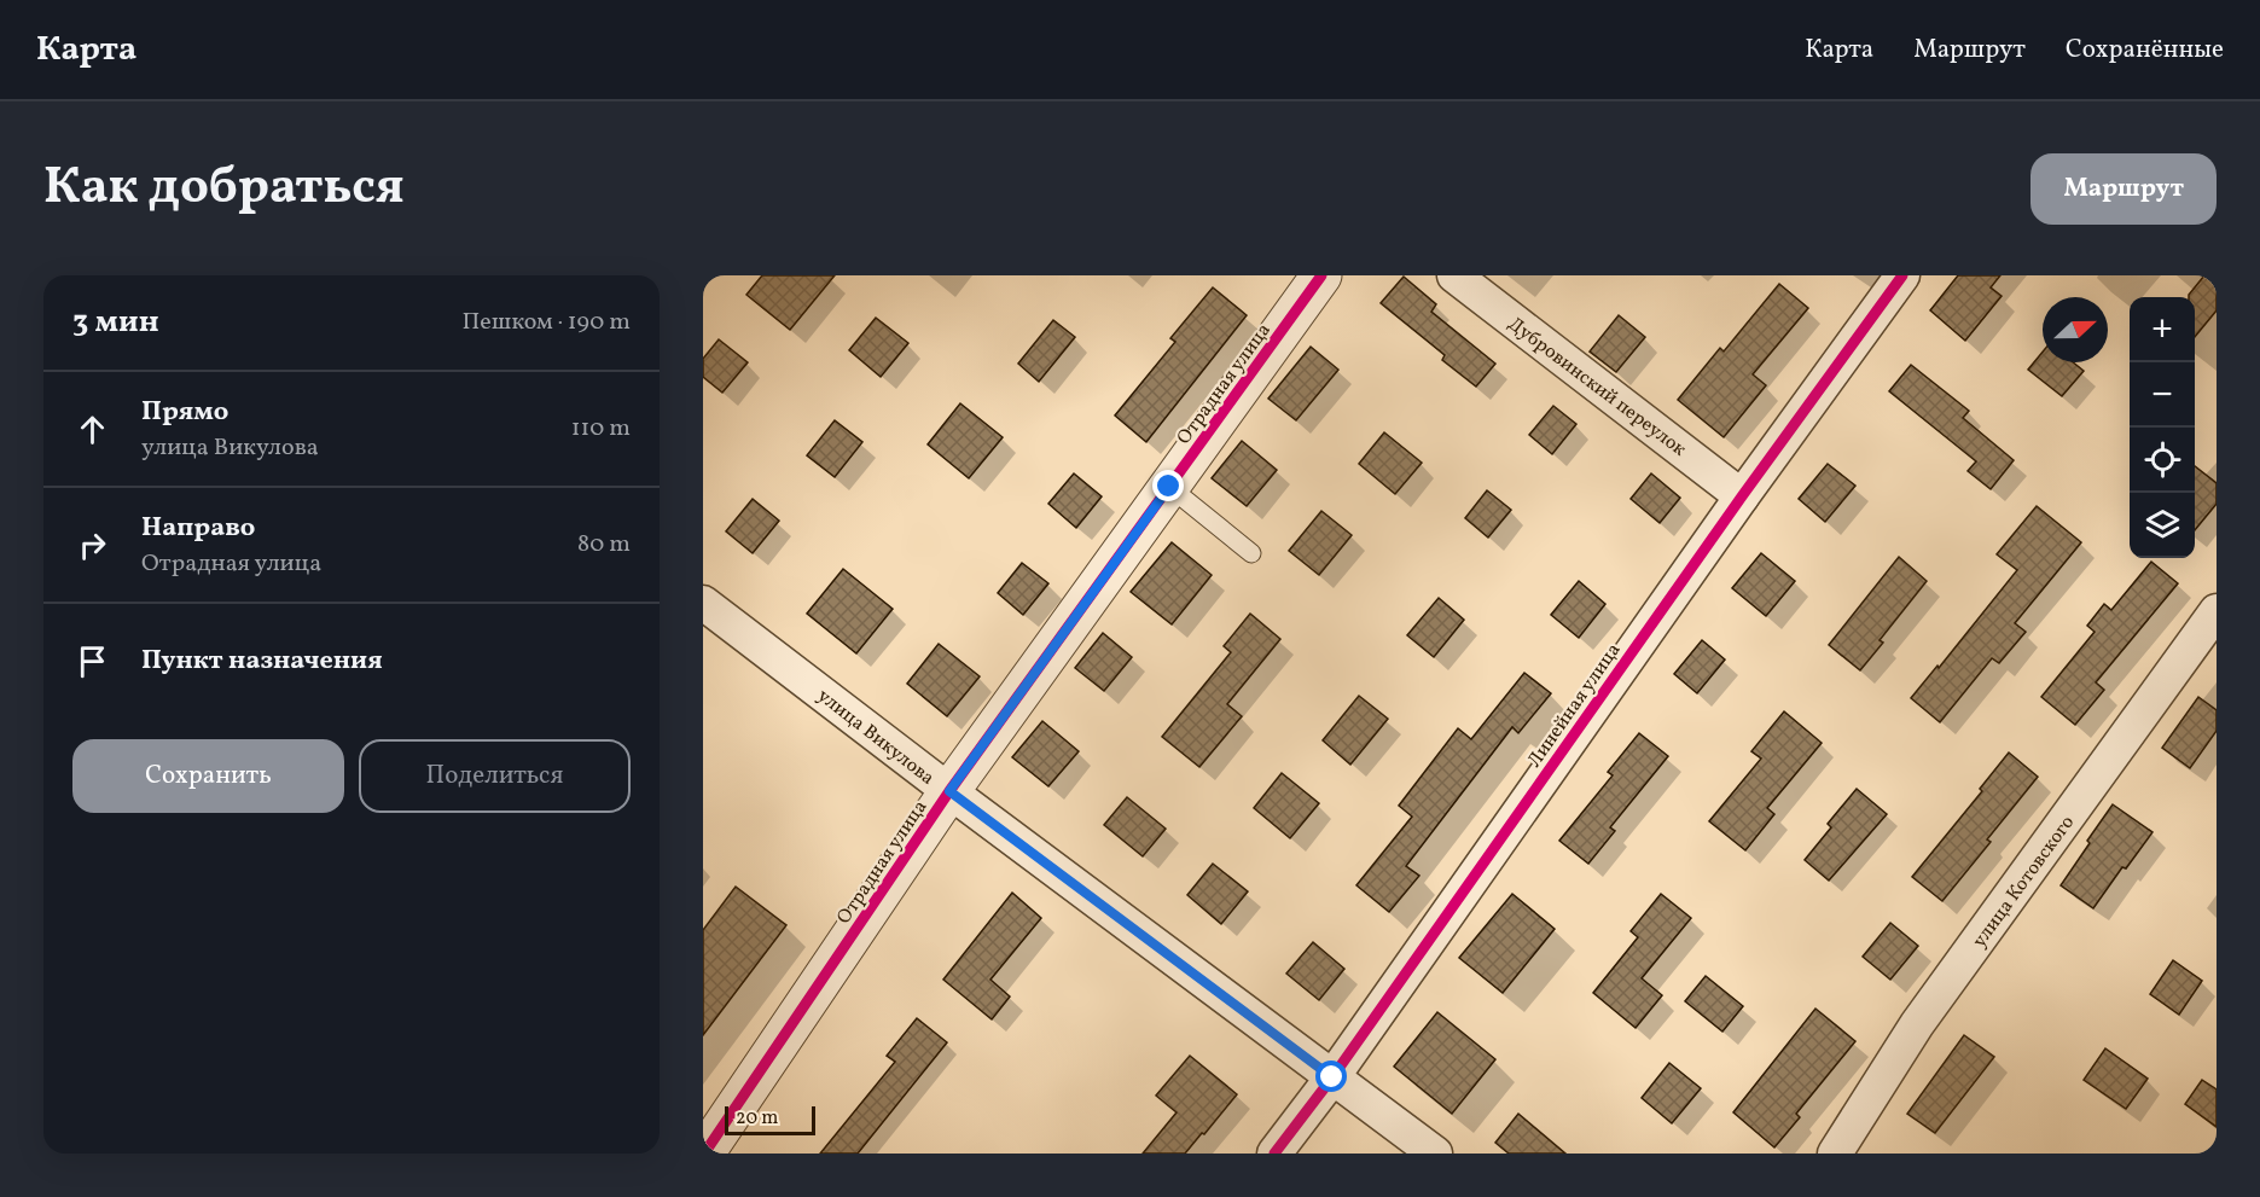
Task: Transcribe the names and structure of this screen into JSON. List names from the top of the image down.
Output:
{
  "streets": {
    "street": [
      "Отрадная улица",
      "Дубровинский переулок",
      "Линейная улица",
      "улица Викулова",
      "улица Котовского"
    ]
  },
  "crossings": [
    ["Отрадная улица", "улица Викулова"],
    ["Дубровинский переулок", "Линейная улица"],
    ["Линейная улица", "улица Викулова"]
  ],
  "scale_bar": "20 m",
  "north": "right",
  "page": {
    "header": "Карта",
    "nav": ["Карта", "Маршрут", "Сохранённые"],
    "title": "Как добраться",
    "buttons": [
      "Маршрут",
      ["Сохранить", "Поделиться"]
    ],
    "heading": ["3 мин", "Пешком · 190 m"],
    "map_buttons": ["+", "−"],
    "list": [
      ["Прямо", "улица Викулова", "110 m"],
      ["Направо", "Отрадная улица", "80 m"],
      "Пункт назначения"
    ],
    "scale": "20 m"
  }
}
